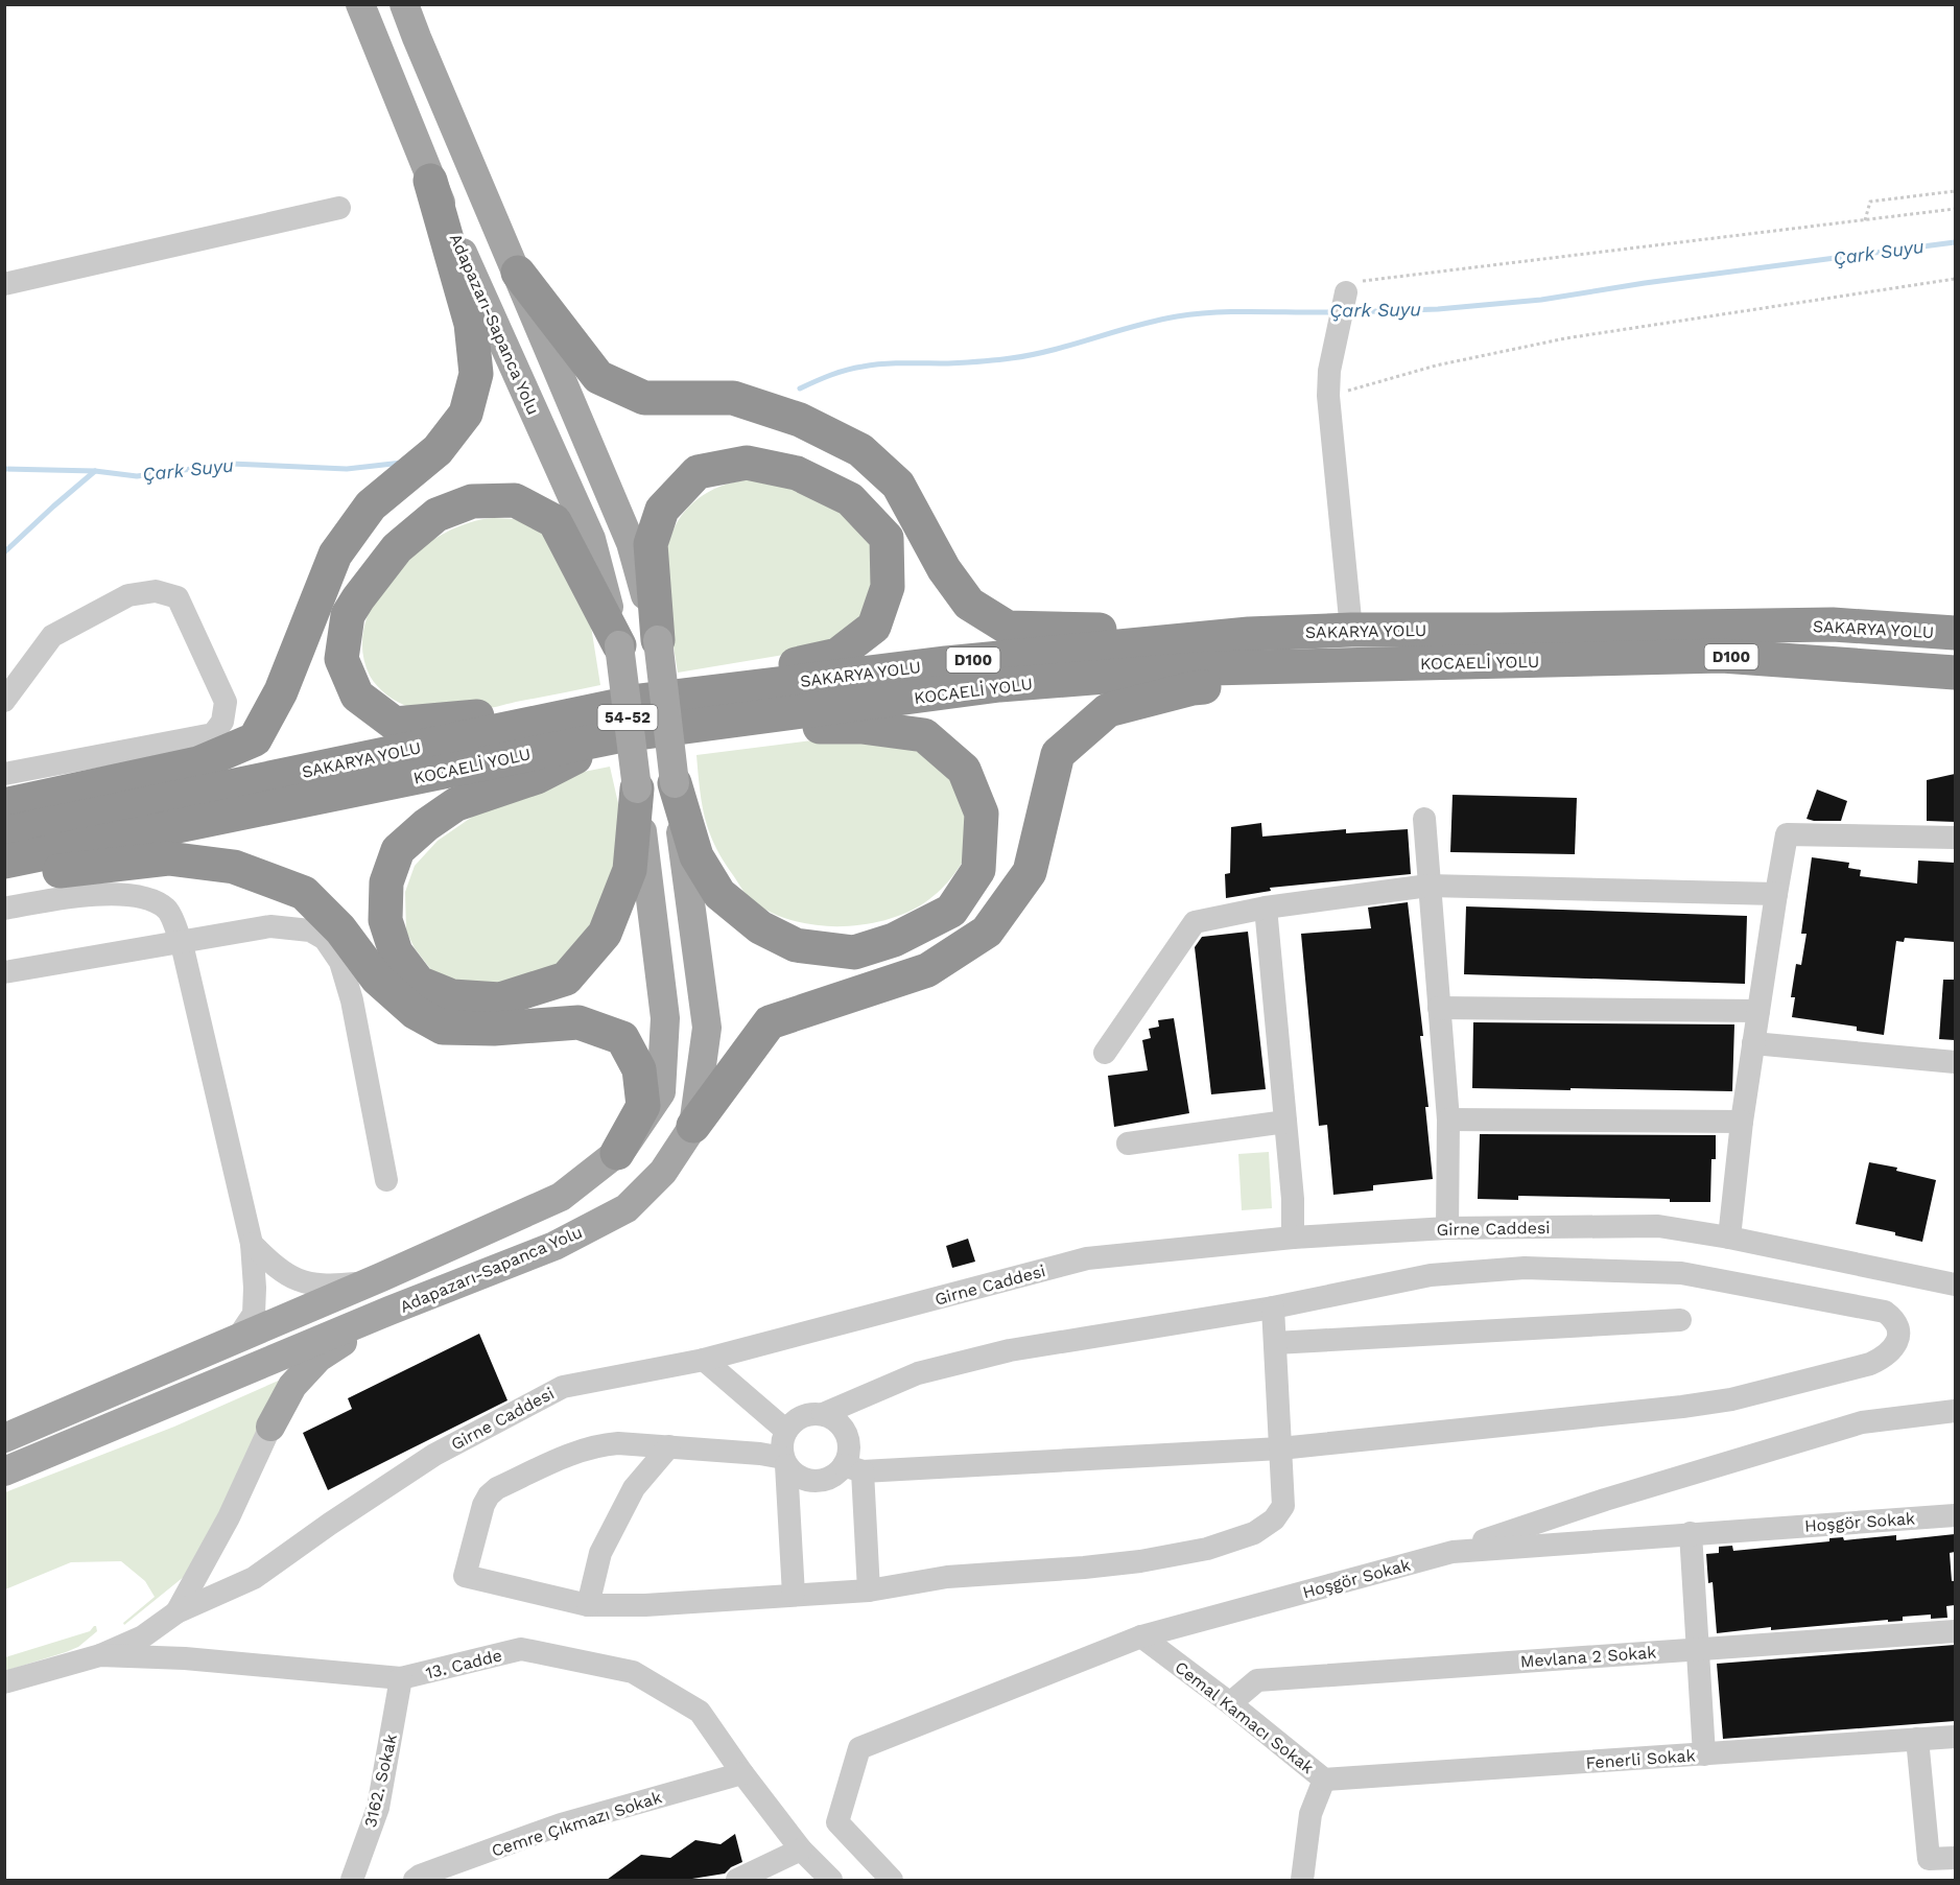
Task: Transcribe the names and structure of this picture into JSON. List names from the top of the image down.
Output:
{
  "streets": {
    "highway": ["SAKARYA YOLU", "D100", "KOCAELİ YOLU"],
    "main road": ["Adapazarı-Sapanca Yolu", "54-52"],
    "street": [
      "Girne Caddesi",
      "Hoşgör Sokak",
      "Mevlana 2 Sokak",
      "13. Cadde",
      "Cemal Kamacı Sokak",
      "Fenerli Sokak",
      "3162. Sokak",
      "Cemre Çıkmazı Sokak"
    ]
  },
  "crossings": [
    ["Adapazarı-Sapanca Yolu", "54-52"],
    ["Girne Caddesi", "13. Cadde"],
    ["Hoşgör Sokak", "Cemal Kamacı Sokak"],
    ["Mevlana 2 Sokak", "Cemal Kamacı Sokak"],
    ["13. Cadde", "3162. Sokak"],
    ["13. Cadde", "Cemre Çıkmazı Sokak"],
    ["Cemal Kamacı Sokak", "Fenerli Sokak"]
  ],
  "water": ["Çark Suyu"]
}
